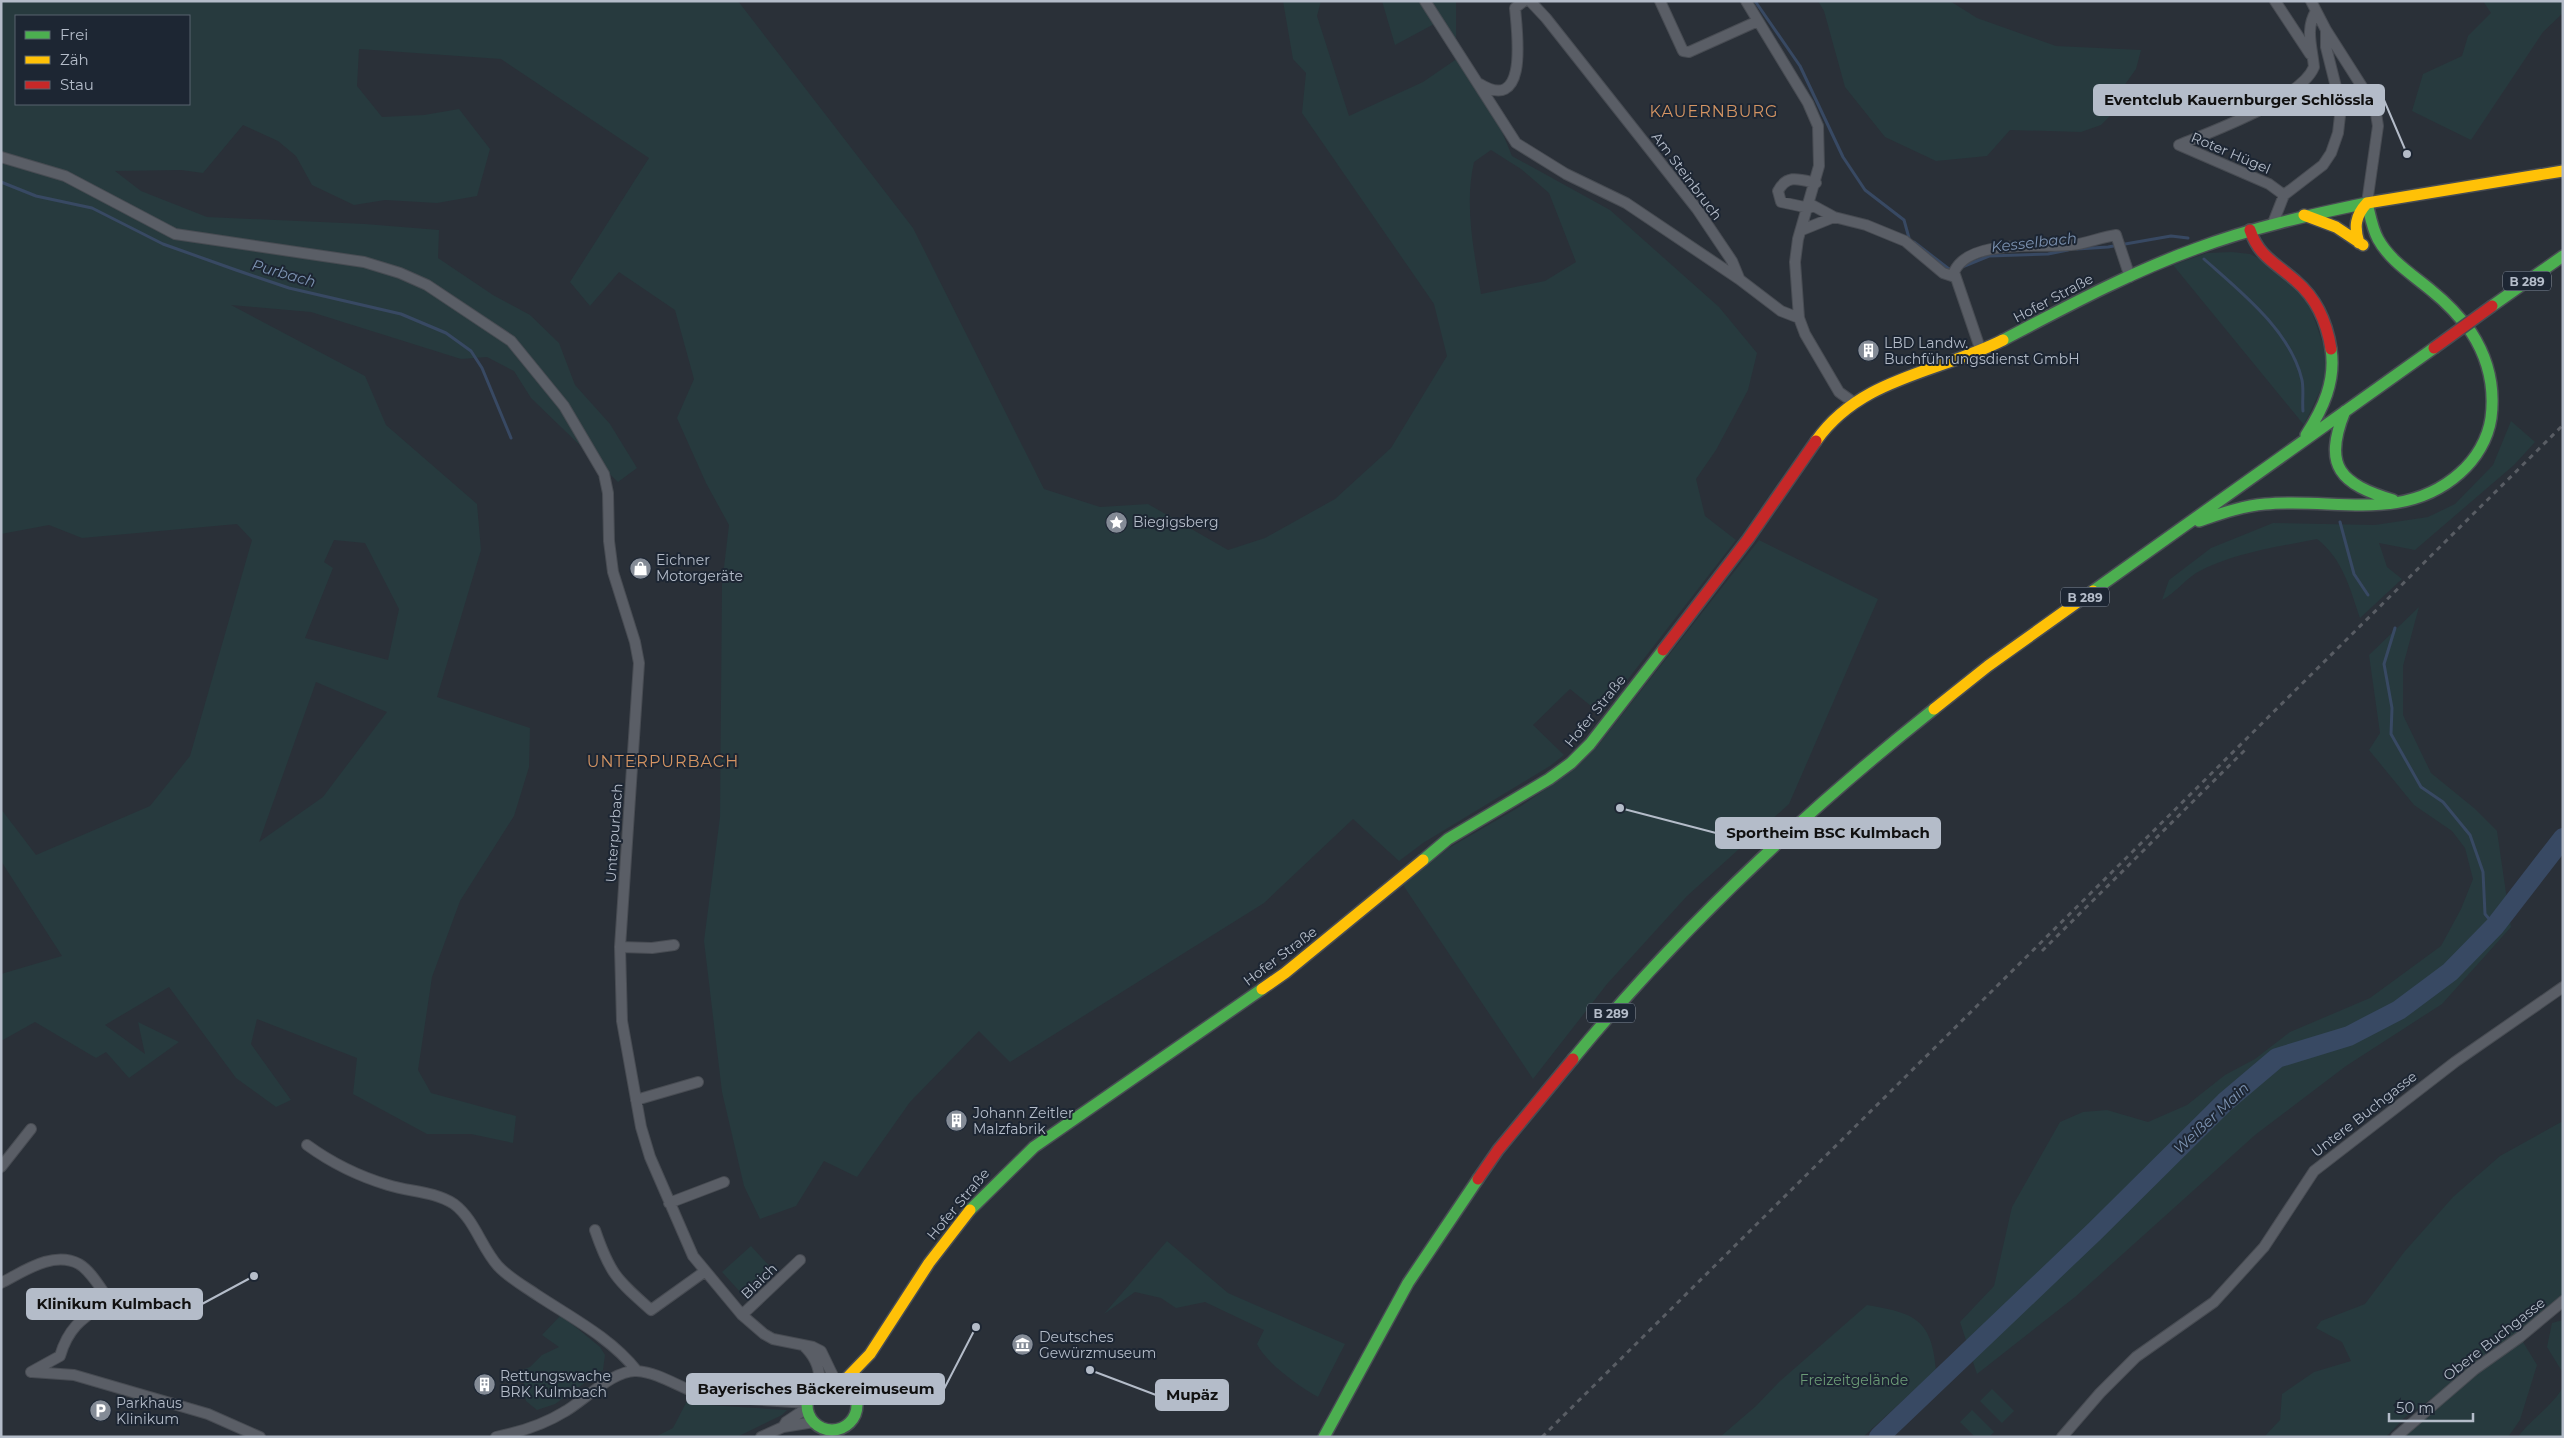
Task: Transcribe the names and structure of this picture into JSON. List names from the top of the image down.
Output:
{
  "streets": {
    "main road": ["B 289", "Hofer Straße"],
    "street": [
      "Roter Hügel",
      "Am Steinbruch",
      "Unterpurbach",
      "Untere Buchgasse",
      "Blaich",
      "Obere Buchgasse"
    ]
  },
  "crossings": [
    ["Hofer Straße", "Blaich"],
    ["Unterpurbach", "Blaich"]
  ],
  "districts": ["KAUERNBURG", "UNTERPURBACH"],
  "water": ["Kesselbach", "Purbach", "Weißer Main"],
  "parks": ["Freizeitgelände"],
  "places": {
    "other": [
      "Eventclub Kauernburger Schlössla",
      "Sportheim BSC Kulmbach",
      "Klinikum Kulmbach",
      "Bayerisches Bäckereimuseum",
      "Mupäz"
    ],
    "building": ["LBD Landw. Buchführungsdienst GmbH", "Johann Zeitler Malzfabrik", "Rettungswache BRK Kulmbach"],
    "place": ["Biegigsberg"],
    "shop": ["Eichner Motorgeräte"],
    "museum": ["Deutsches Gewürzmuseum"],
    "parking": ["Parkhaus Klinikum"]
  },
  "legend": ["Frei", "Zäh", "Stau"],
  "scale_bar": "50 m"
}
